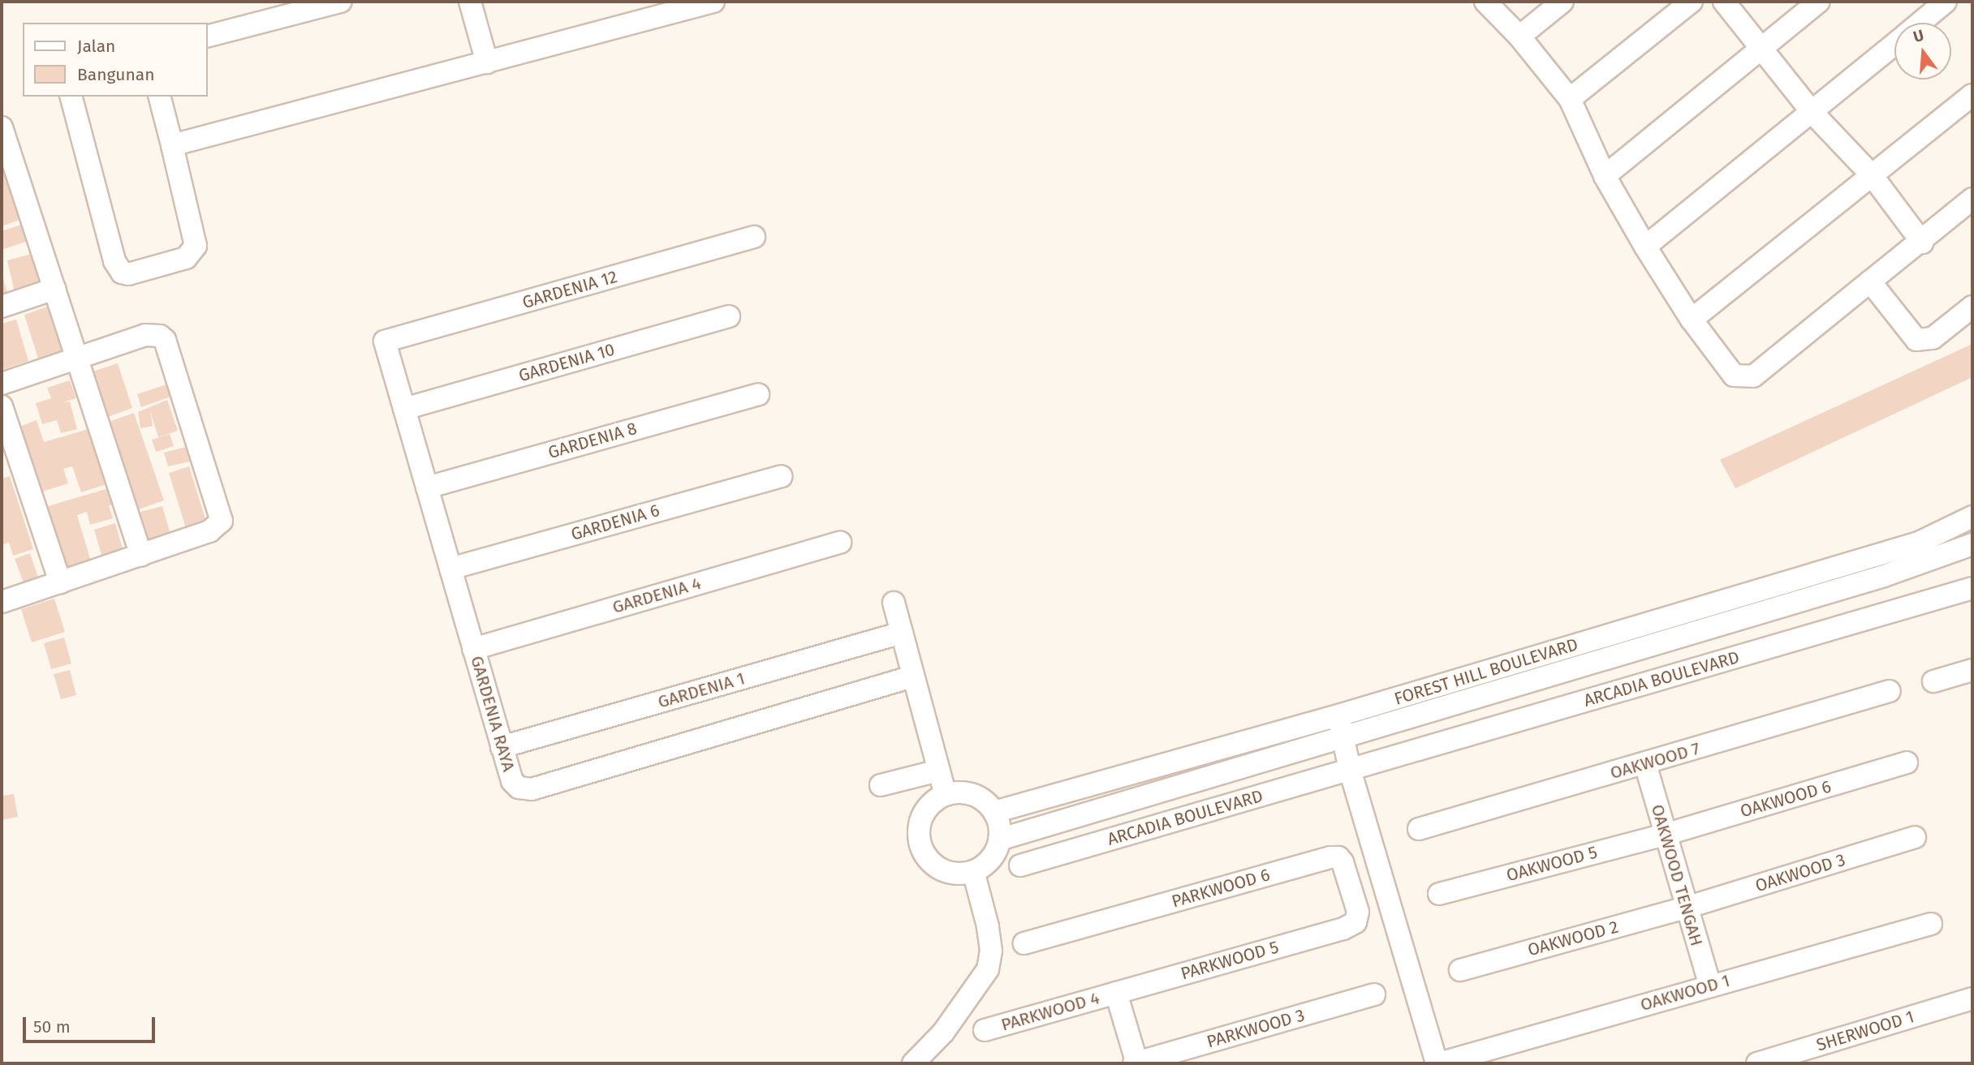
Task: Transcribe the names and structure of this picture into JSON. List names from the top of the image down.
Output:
{
  "streets": {
    "street": [
      "GARDENIA 12",
      "GARDENIA 10",
      "GARDENIA 8",
      "GARDENIA 6",
      "GARDENIA 4",
      "FOREST HILL BOULEVARD",
      "ARCADIA BOULEVARD",
      "GARDENIA 1",
      "GARDENIA RAYA",
      "OAKWOOD 7",
      "OAKWOOD 6",
      "OAKWOOD 5",
      "OAKWOOD 3",
      "OAKWOOD TENGAH",
      "PARKWOOD 6",
      "OAKWOOD 2",
      "PARKWOOD 5",
      "OAKWOOD 1",
      "PARKWOOD 4",
      "PARKWOOD 3",
      "SHERWOOD 1"
    ]
  },
  "crossings": [
    ["GARDENIA 12", "GARDENIA RAYA"],
    ["GARDENIA 10", "GARDENIA RAYA"],
    ["GARDENIA 8", "GARDENIA RAYA"],
    ["GARDENIA 6", "GARDENIA RAYA"],
    ["GARDENIA 4", "GARDENIA RAYA"],
    ["GARDENIA 1", "GARDENIA RAYA"],
    ["OAKWOOD 7", "OAKWOOD TENGAH"],
    ["OAKWOOD 6", "OAKWOOD 5"],
    ["OAKWOOD 6", "OAKWOOD TENGAH"],
    ["OAKWOOD 5", "OAKWOOD TENGAH"],
    ["OAKWOOD 3", "OAKWOOD TENGAH"],
    ["OAKWOOD 3", "OAKWOOD 2"],
    ["OAKWOOD TENGAH", "OAKWOOD 2"],
    ["OAKWOOD TENGAH", "OAKWOOD 1"],
    ["PARKWOOD 6", "PARKWOOD 5"],
    ["PARKWOOD 5", "PARKWOOD 4"]
  ],
  "legend": ["Jalan", "Bangunan"],
  "scale_bar": "50 m",
  "north": "top"
}
